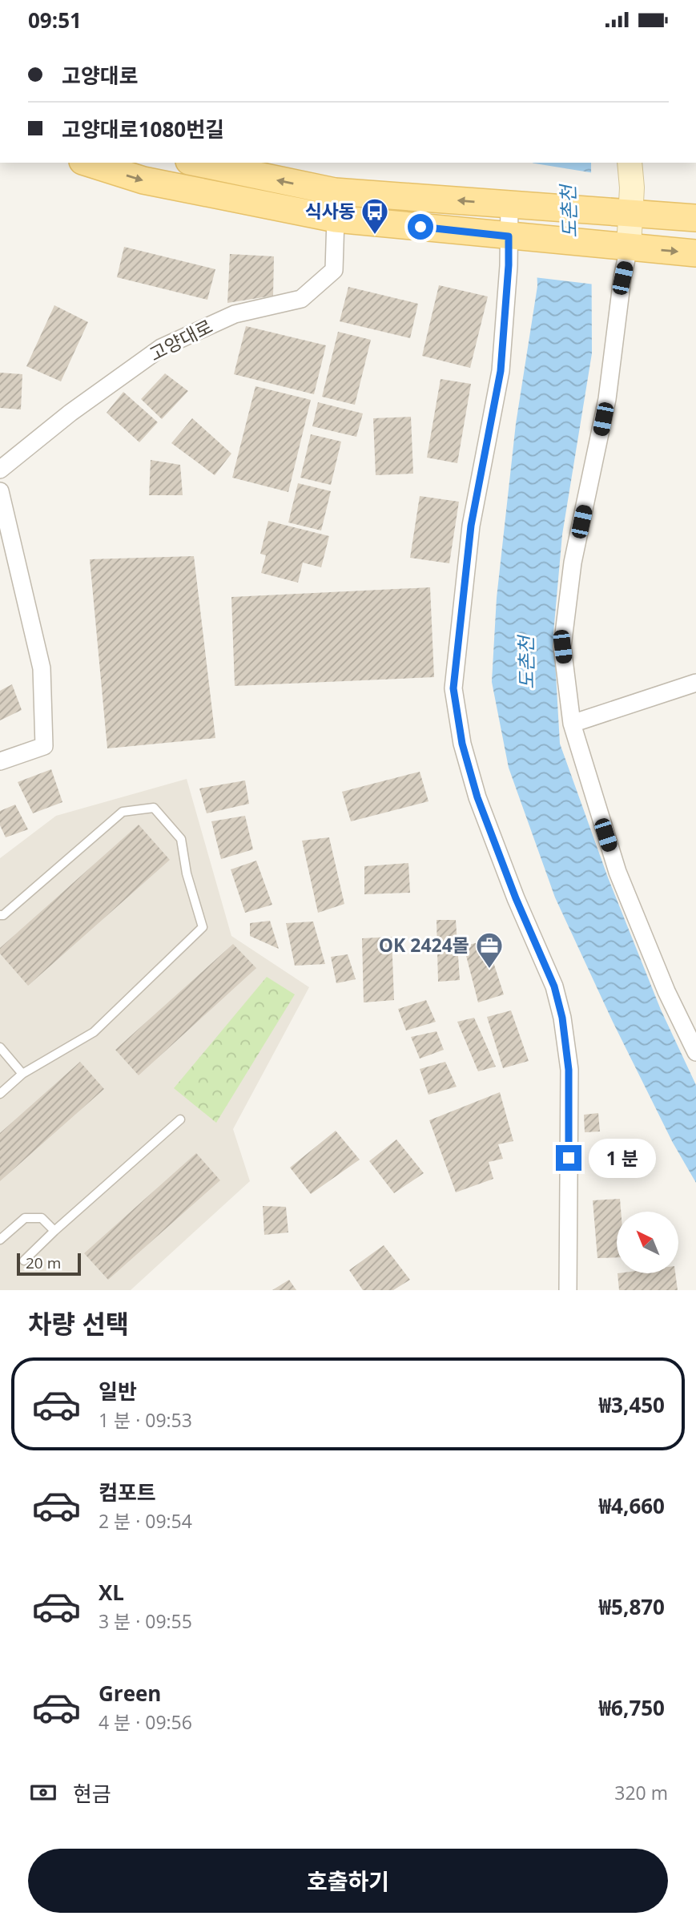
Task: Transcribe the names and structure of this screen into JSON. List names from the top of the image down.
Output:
{
  "streets": {
    "street": ["고양대로"]
  },
  "water": ["도촌천"],
  "places": {
    "bus stop": ["식사동"],
    "office": ["OK 2424몰"]
  },
  "scale_bar": "20 m",
  "north": "top left",
  "page": {
    "status": "09:51",
    "banner": ["고양대로", "고양대로1080번길"],
    "bubble": "1 분",
    "scale": "20 m",
    "heading": "차량 선택",
    "list": [
      {
        "name": "일반",
        "note": "1 분 · 09:53",
        "value": "₩3,450"
      },
      {
        "name": "컴포트",
        "note": "2 분 · 09:54",
        "value": "₩4,660"
      },
      {
        "name": "XL",
        "note": "3 분 · 09:55",
        "value": "₩5,870"
      },
      {
        "name": "Green",
        "note": "4 분 · 09:56",
        "value": "₩6,750"
      }
    ],
    "pay": ["현금", "320 m"],
    "buttons": "호출하기"
  }
}
